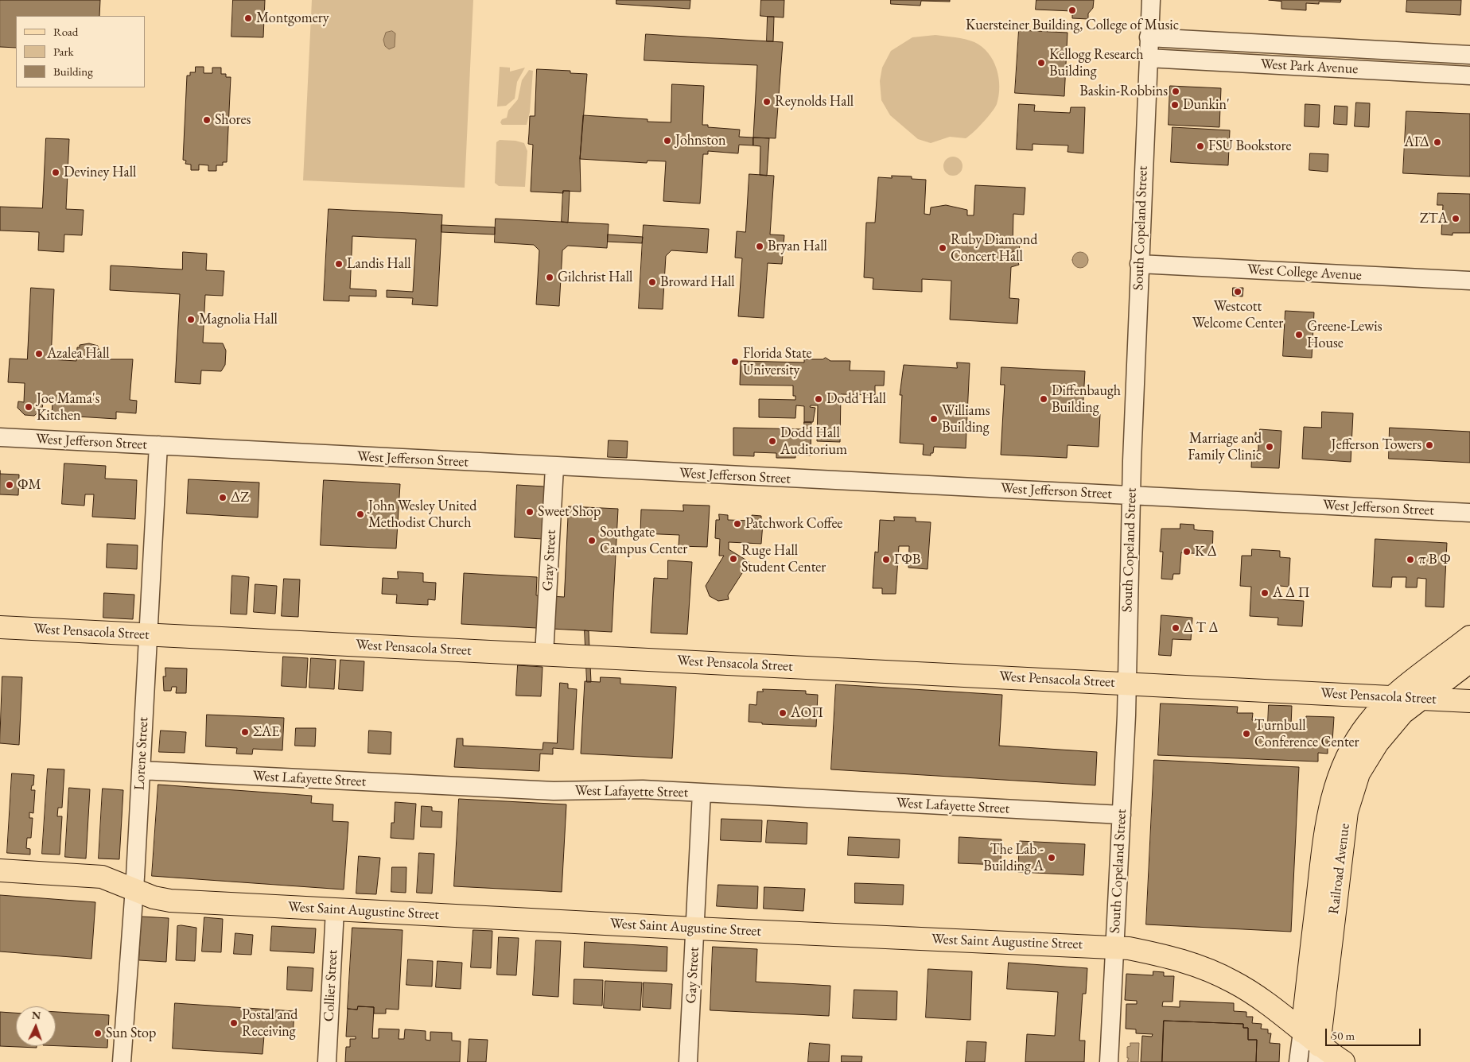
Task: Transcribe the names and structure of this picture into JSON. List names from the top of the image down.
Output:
{
  "streets": {
    "main road": ["West Pensacola Street", "Railroad Avenue", "West Saint Augustine Street"],
    "street": [
      "West Park Avenue",
      "South Copeland Street",
      "West College Avenue",
      "West Jefferson Street",
      "Gray Street",
      "Lorene Street",
      "West Lafayette Street",
      "Gay Street",
      "Collier Street"
    ]
  },
  "crossings": [
    ["West Park Avenue", "South Copeland Street"],
    ["South Copeland Street", "West College Avenue"],
    ["South Copeland Street", "West Jefferson Street"],
    ["South Copeland Street", "West Pensacola Street"],
    ["South Copeland Street", "West Lafayette Street"],
    ["South Copeland Street", "West Saint Augustine Street"],
    ["West Jefferson Street", "Gray Street"],
    ["West Jefferson Street", "Lorene Street"],
    ["Gray Street", "West Pensacola Street"],
    ["West Pensacola Street", "Lorene Street"],
    ["West Pensacola Street", "Railroad Avenue"],
    ["Lorene Street", "West Lafayette Street"],
    ["Lorene Street", "West Saint Augustine Street"],
    ["West Lafayette Street", "Gay Street"],
    ["Railroad Avenue", "West Saint Augustine Street"],
    ["West Saint Augustine Street", "Gay Street"],
    ["West Saint Augustine Street", "Collier Street"]
  ],
  "places": [
    "Kuersteiner Building, College of Music",
    "Montgomery",
    "Kellogg Research Building",
    "Baskin-Robbins",
    "Reynolds Hall",
    "Dunkin'",
    "Shores",
    "Johnston",
    "ΑΓΔ",
    "FSU Bookstore",
    "Deviney Hall",
    "ΖΤΑ",
    "Bryan Hall",
    "Ruby Diamond Concert Hall",
    "Landis Hall",
    "Gilchrist Hall",
    "Broward Hall",
    "Westcott Welcome Center",
    "Magnolia Hall",
    "Greene-Lewis House",
    "Azalea Hall",
    "Florida State University",
    "Dodd Hall",
    "Diffenbaugh Building",
    "Joe Mama's Kitchen",
    "Williams Building",
    "Dodd Hall Auditorium",
    "Jefferson Towers",
    "Marriage and Family Clinic",
    "ΦΜ",
    "ΔΖ",
    "Sweet Shop",
    "John Wesley United Methodist Church",
    "Patchwork Coffee",
    "Southgate Campus Center",
    "Κ Δ",
    "Ruge Hall Student Center",
    "ΓΦΒ",
    "π Β Φ",
    "Α Δ Π",
    "Δ Τ Δ",
    "ΑΟΠ",
    "ΣΑΕ",
    "Turnbull Conference Center",
    "The Lab - Building A",
    "Postal and Receiving",
    "Sun Stop"
  ],
  "legend": ["Road", "Park", "Building"],
  "scale_bar": "50 m",
  "north": "top"
}
